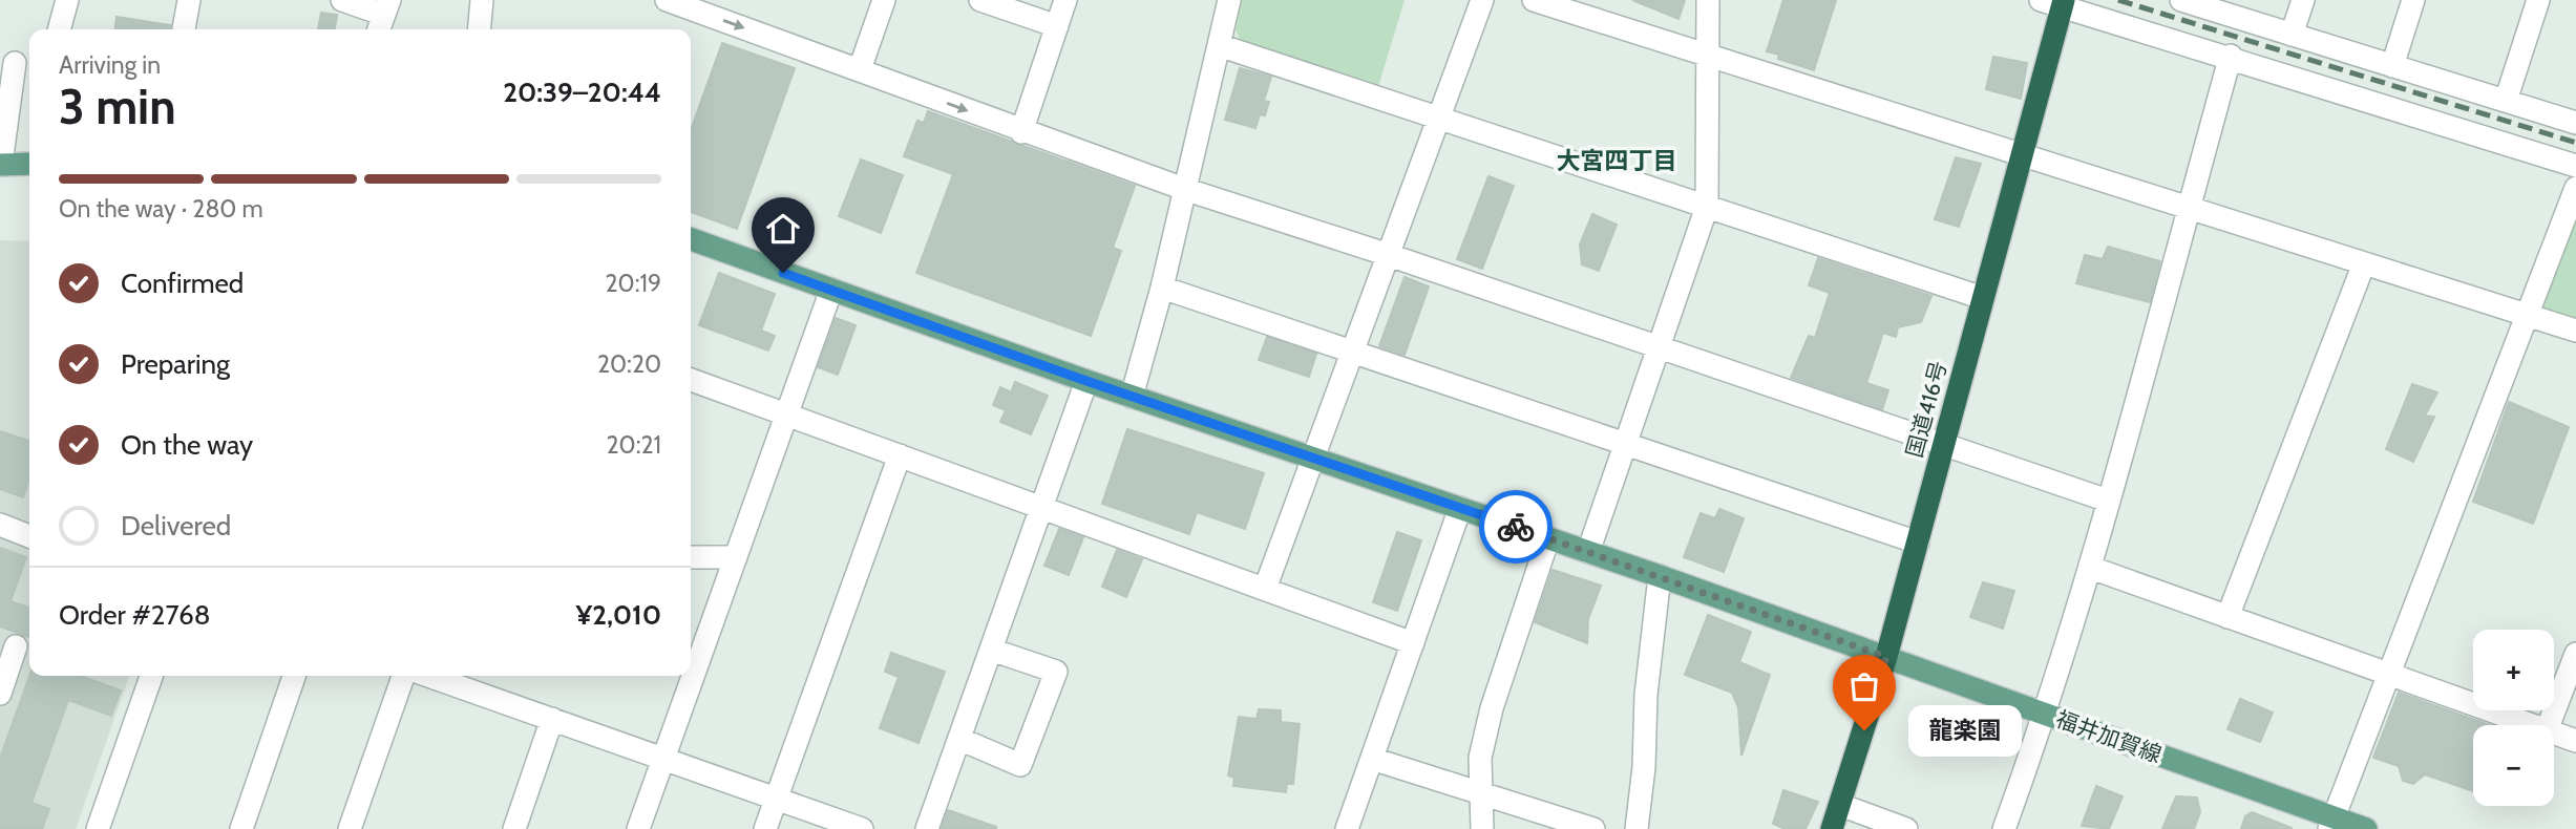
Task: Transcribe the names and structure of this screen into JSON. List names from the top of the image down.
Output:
{
  "streets": {
    "highway": ["国道416号"],
    "main road": ["福井加賀線"]
  },
  "crossings": [
    ["国道416号", "福井加賀線"]
  ],
  "districts": ["大宮四丁目"],
  "places": ["龍楽園"],
  "page": {
    "heading": ["3 min", "Arriving in", "20:39–20:44"],
    "panel": ["Order #2768", "¥2,010"],
    "bar": "On the way · 280 m",
    "list": [
      ["Confirmed", "20:19"],
      ["Preparing", "20:20"],
      ["On the way", "20:21"],
      "Delivered"
    ],
    "map_buttons": ["+", "−"],
    "bubble": "龍楽園"
  }
}
